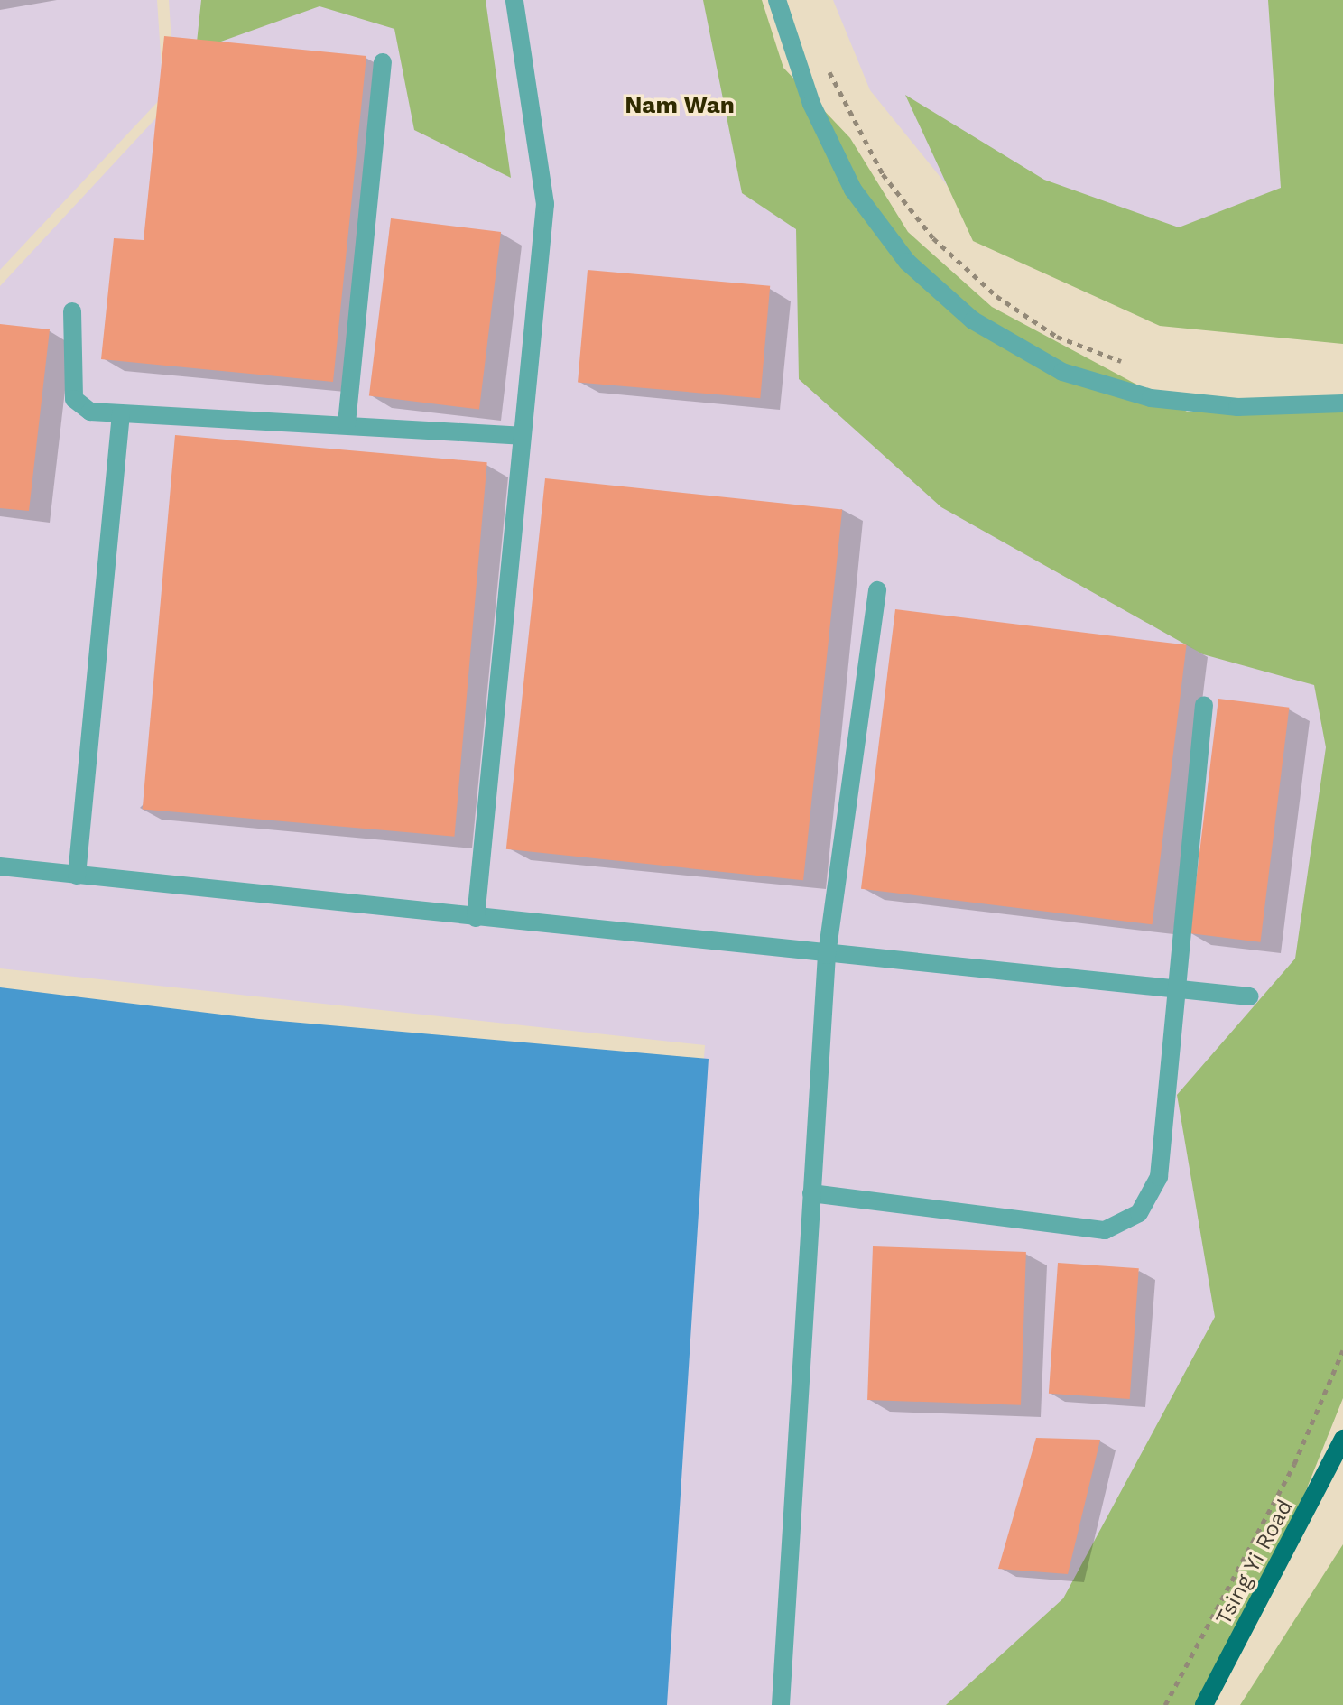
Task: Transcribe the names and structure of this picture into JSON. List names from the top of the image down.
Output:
{
  "streets": {
    "main road": ["Tsing Yi Road"]
  },
  "districts": ["Nam Wan"]
}
